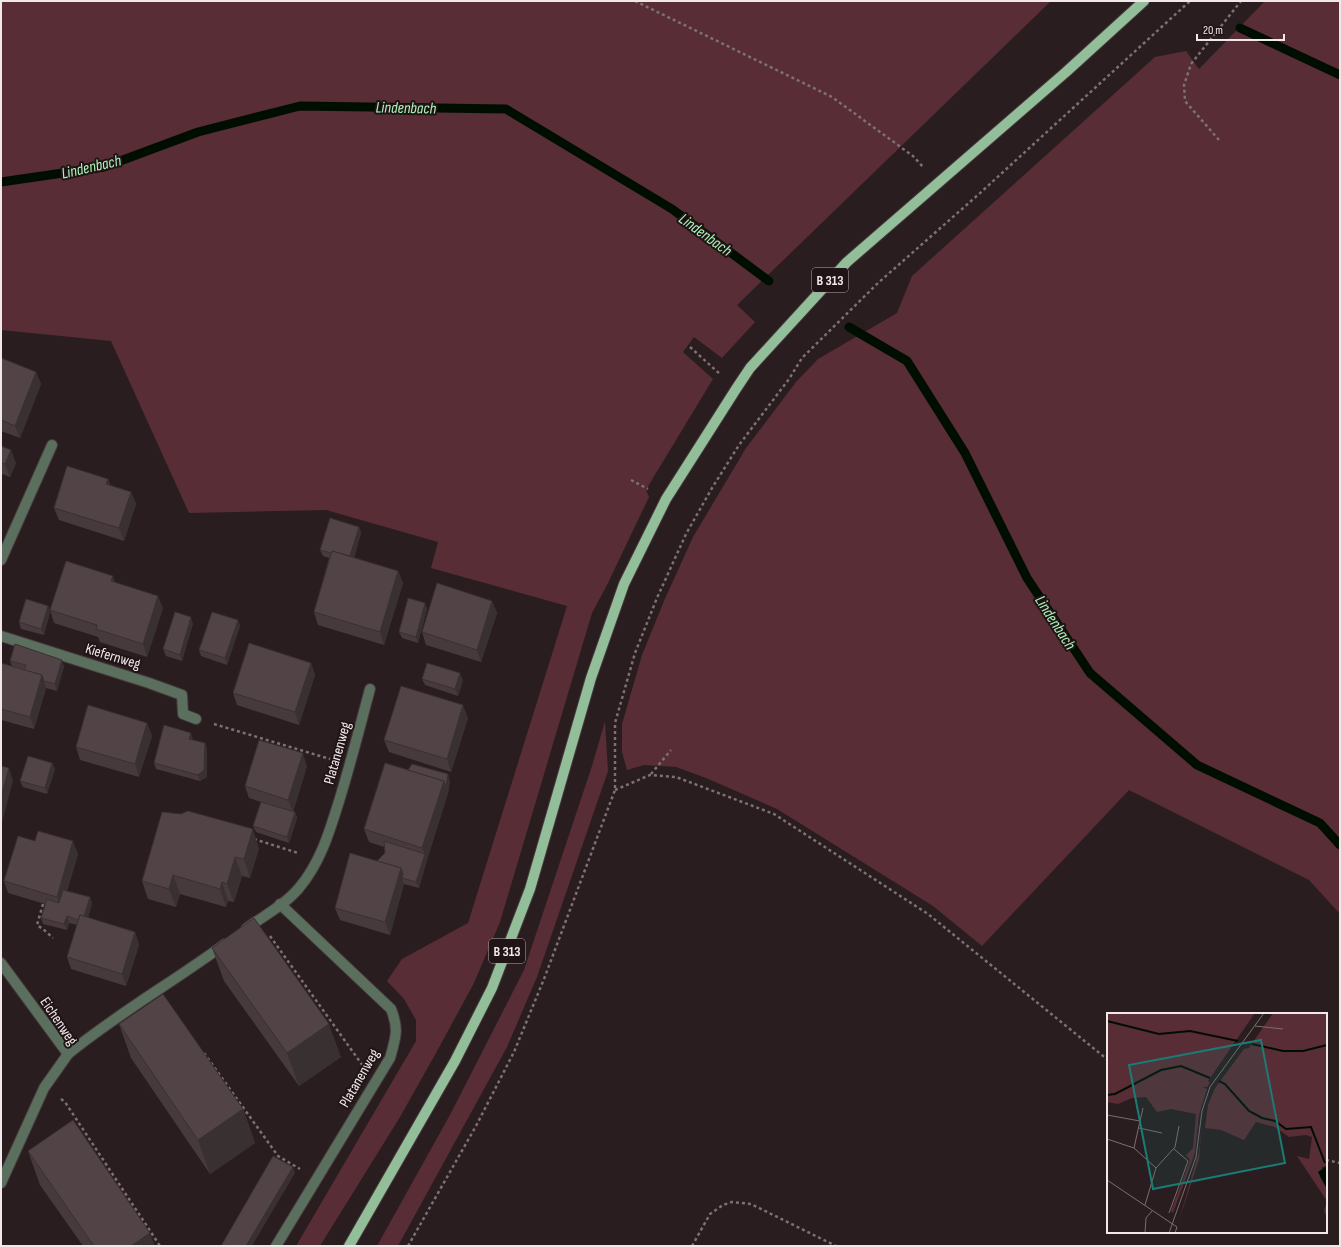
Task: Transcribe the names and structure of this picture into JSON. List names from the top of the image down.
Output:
{
  "streets": {
    "main road": ["B 313"],
    "street": ["Kiefernweg", "Platanenweg", "Eichenweg"]
  },
  "crossings": [
    ["Platanenweg", "Eichenweg"]
  ],
  "water": ["Lindenbach"],
  "scale_bar": "20 m"
}
